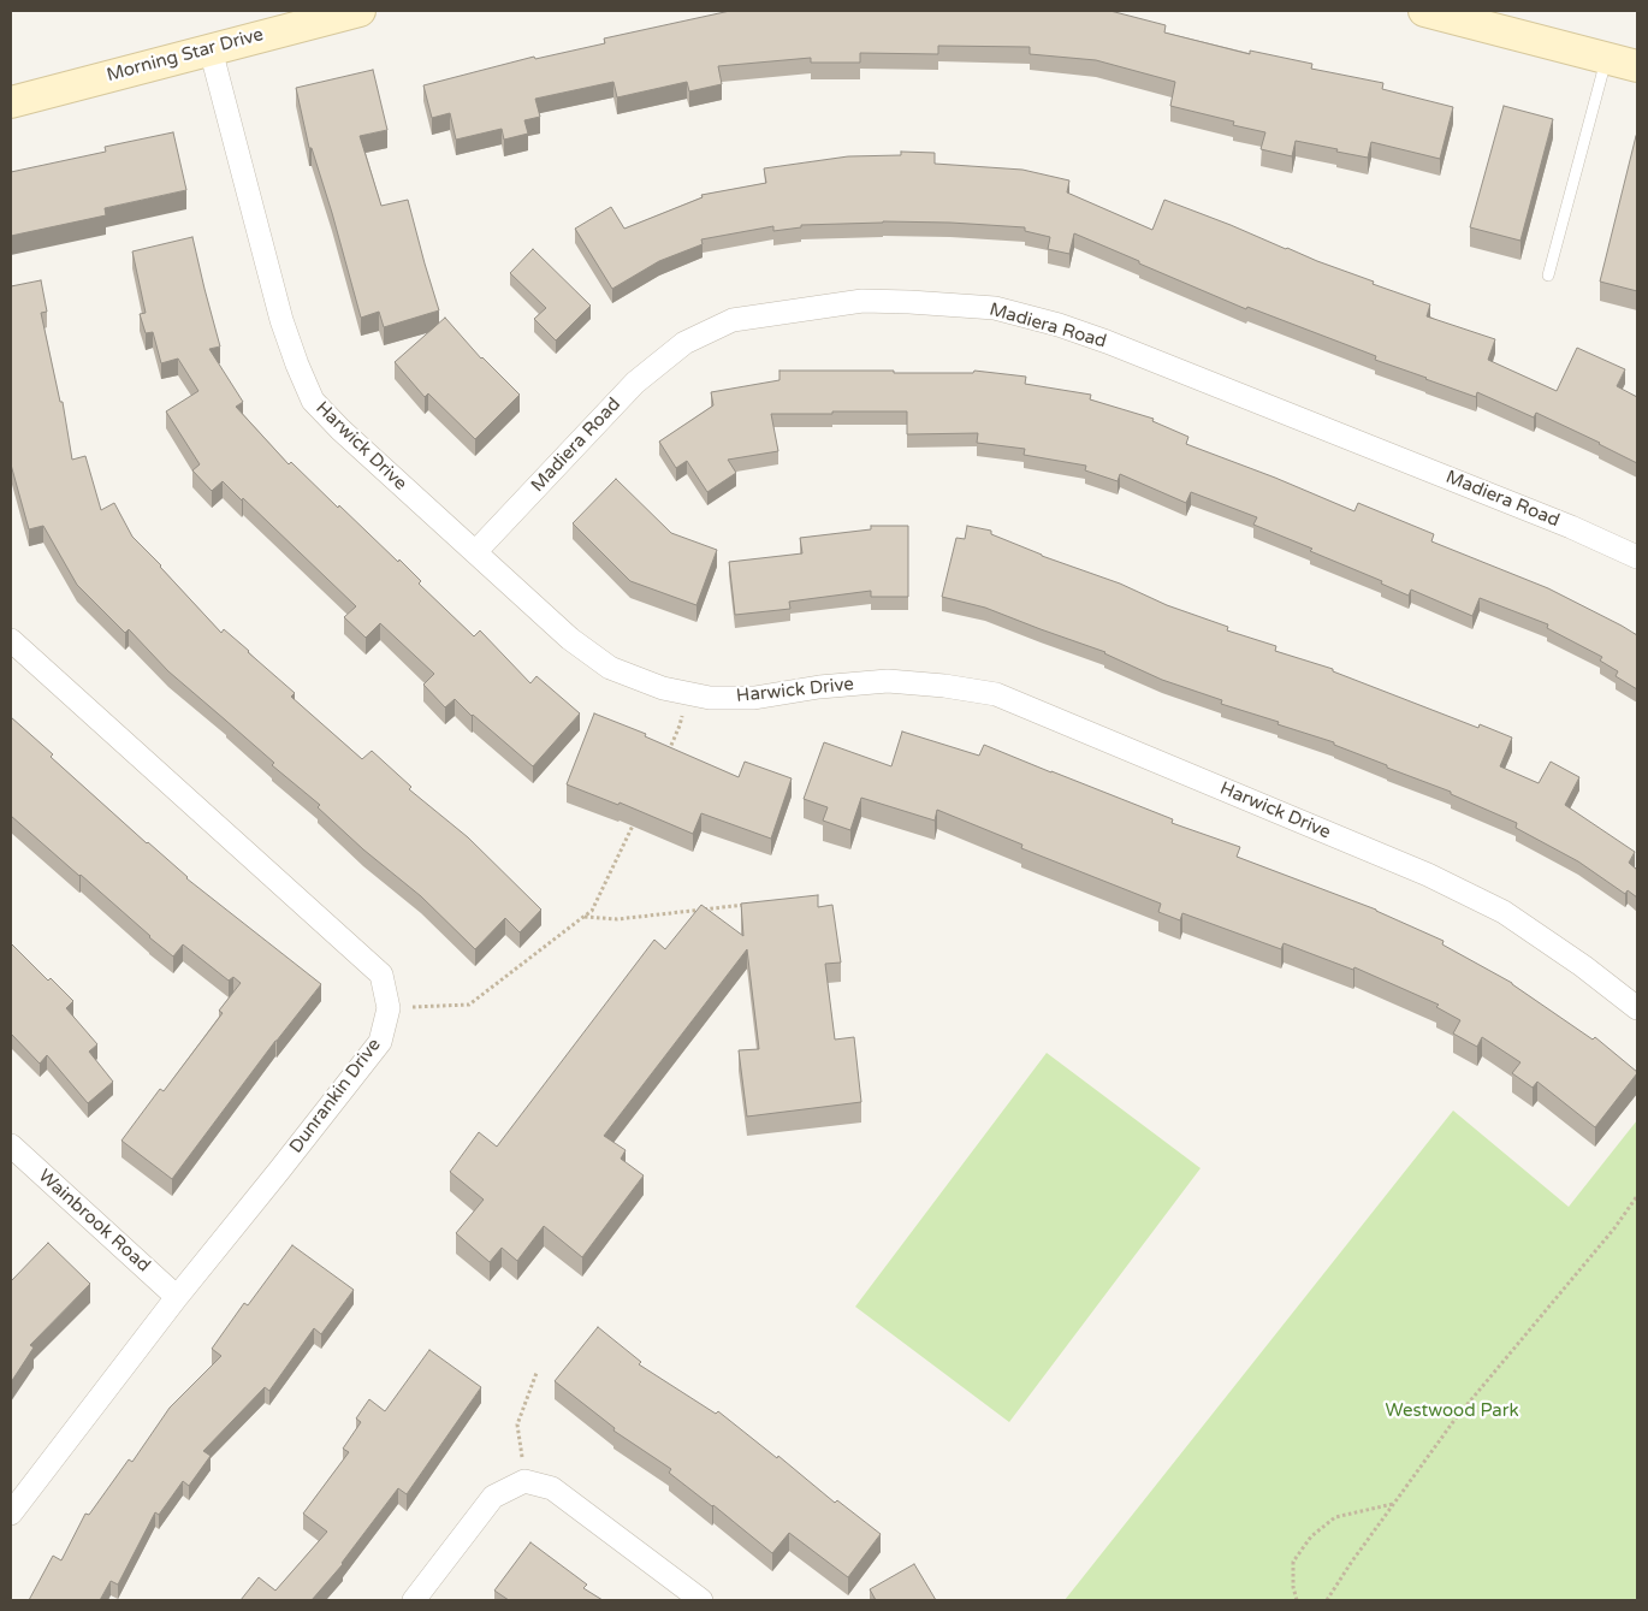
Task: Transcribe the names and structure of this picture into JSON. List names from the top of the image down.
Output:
{
  "streets": {
    "street": [
      "Morning Star Drive",
      "Madiera Road",
      "Harwick Drive",
      "Dunrankin Drive",
      "Wainbrook Road"
    ]
  },
  "crossings": [
    ["Morning Star Drive", "Harwick Drive"],
    ["Madiera Road", "Harwick Drive"],
    ["Dunrankin Drive", "Wainbrook Road"]
  ],
  "parks": ["Westwood Park"]
}
